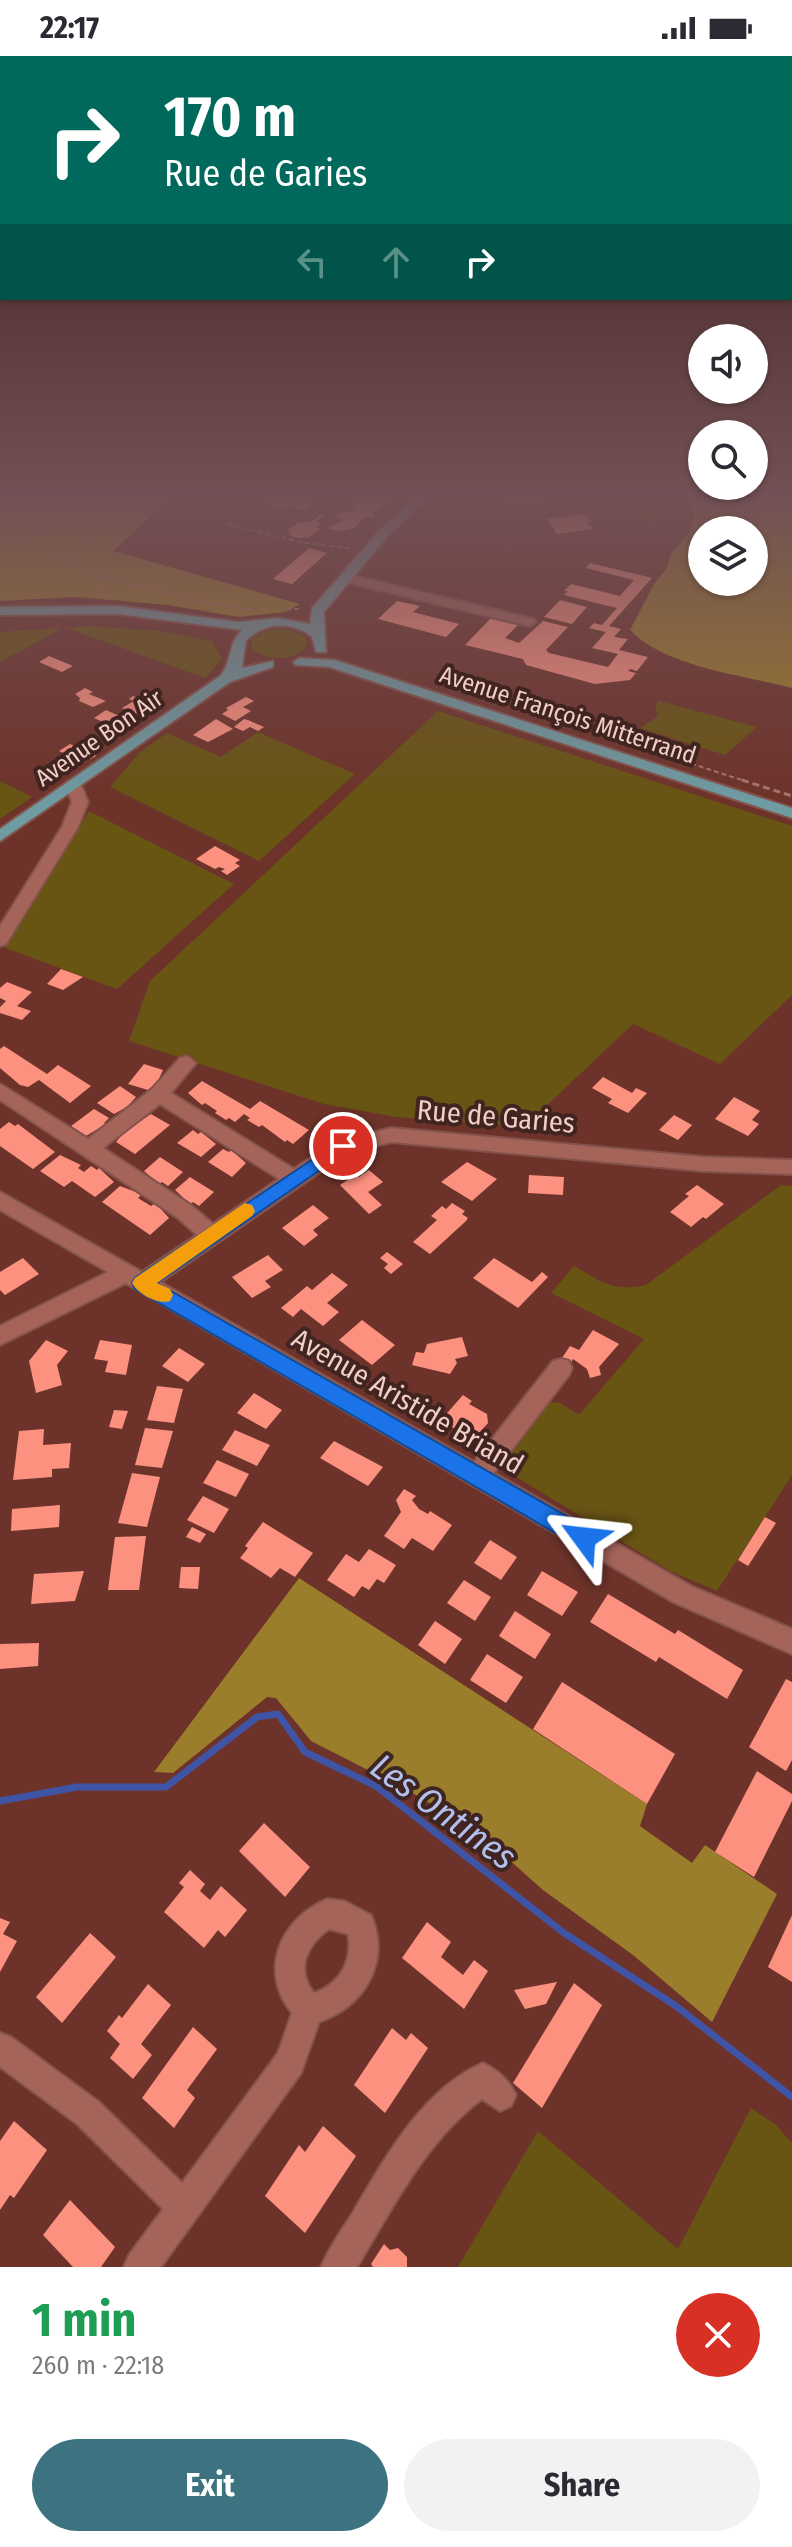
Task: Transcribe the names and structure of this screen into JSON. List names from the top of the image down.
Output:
{
  "streets": {
    "main road": ["Avenue François Mitterrand", "Avenue Bon Air"],
    "street": ["Rue de Garies", "Avenue Aristide Briand"]
  },
  "crossings": [
    ["Avenue François Mitterrand", "Avenue Bon Air"],
    ["Rue de Garies", "Avenue Aristide Briand"]
  ],
  "water": ["Les Ontines"],
  "page": {
    "status": "22:17",
    "turn": ["170 m", "Rue de Garies"],
    "heading": ["1 min", "260 m · 22:18"],
    "buttons": ["Exit", "Share"]
  }
}
